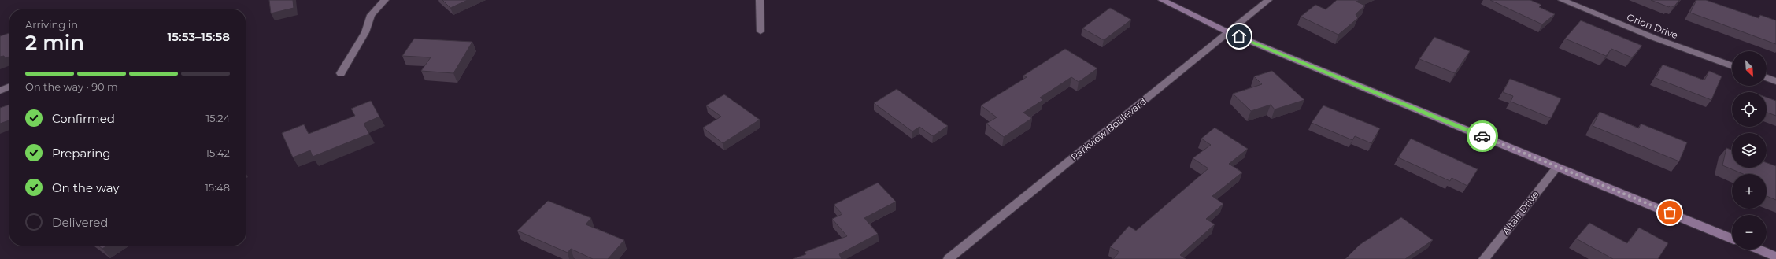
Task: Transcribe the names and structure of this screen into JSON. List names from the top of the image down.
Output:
{
  "streets": {
    "street": ["Orion Drive", "Parkview Boulevard", "Altair Drive"]
  },
  "north": "bottom right",
  "page": {
    "heading": ["2 min", "Arriving in", "15:53–15:58"],
    "map_buttons": ["+", "−"],
    "bar": "On the way · 90 m",
    "list": [
      ["Confirmed", "15:24"],
      ["Preparing", "15:42"],
      ["On the way", "15:48"],
      "Delivered"
    ]
  }
}
